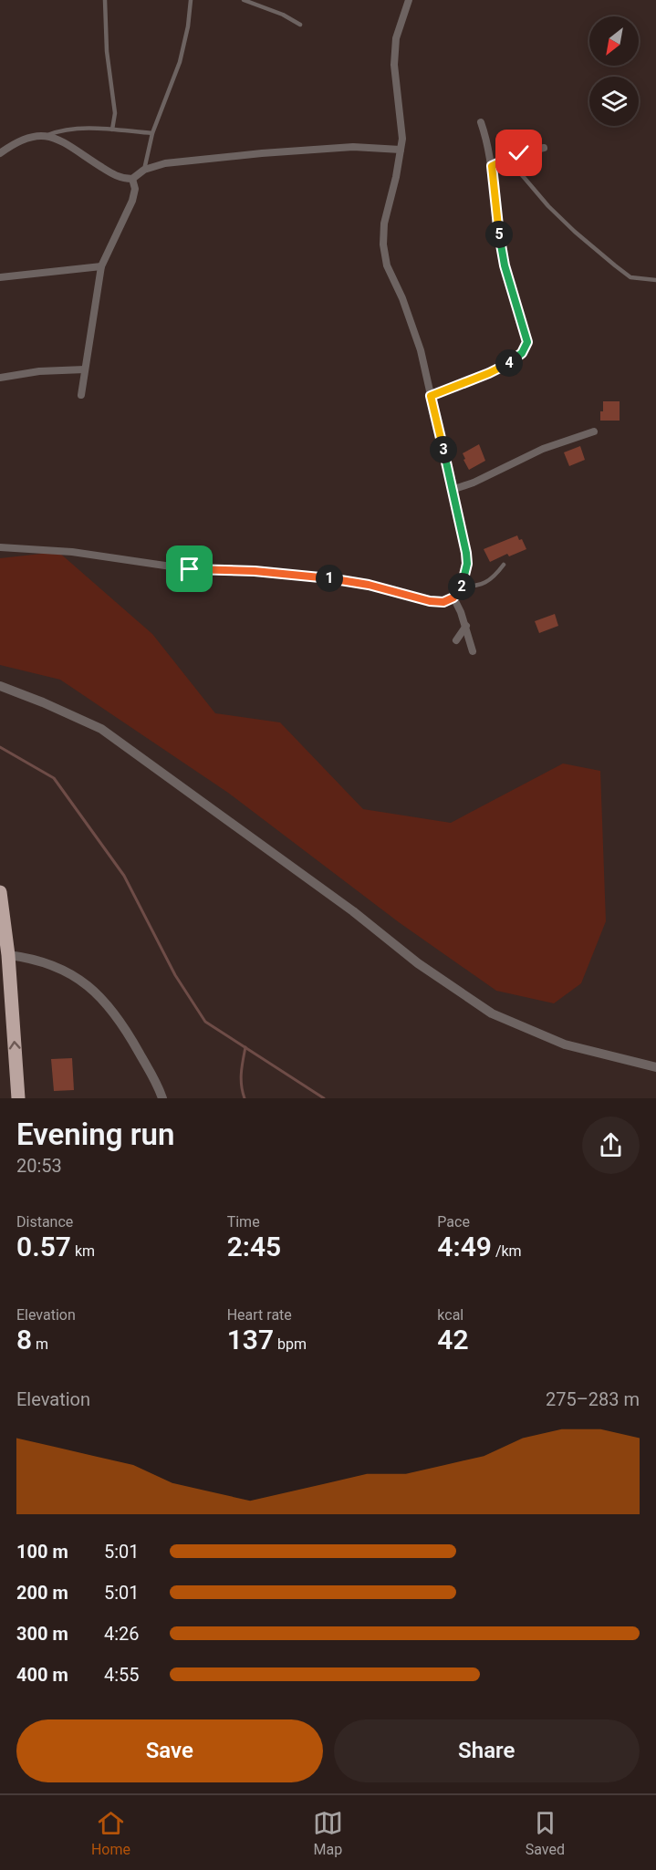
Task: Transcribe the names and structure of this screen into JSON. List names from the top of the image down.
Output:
{
  "north": "bottom left",
  "page": {
    "pins": [
      "5",
      "4",
      "3",
      "1",
      "2"
    ],
    "heading": ["Evening run", "20:53"],
    "stats": [
      ["Distance", "0.57 km"],
      ["Time", "2:45"],
      ["Pace", "4:49 /km"],
      ["Elevation", "8 m"],
      ["Heart rate", "137 bpm"],
      ["kcal", "42"]
    ],
    "chart": ["Elevation", "275–283 m"],
    "list": [
      {
        "name": "100 m",
        "note": "5:01"
      },
      {
        "name": "200 m",
        "note": "5:01"
      },
      {
        "name": "300 m",
        "note": "4:26"
      },
      {
        "name": "400 m",
        "note": "4:55"
      }
    ],
    "buttons": ["Save", "Share"],
    "tabs": ["Home", "Map", "Saved"]
  }
}
